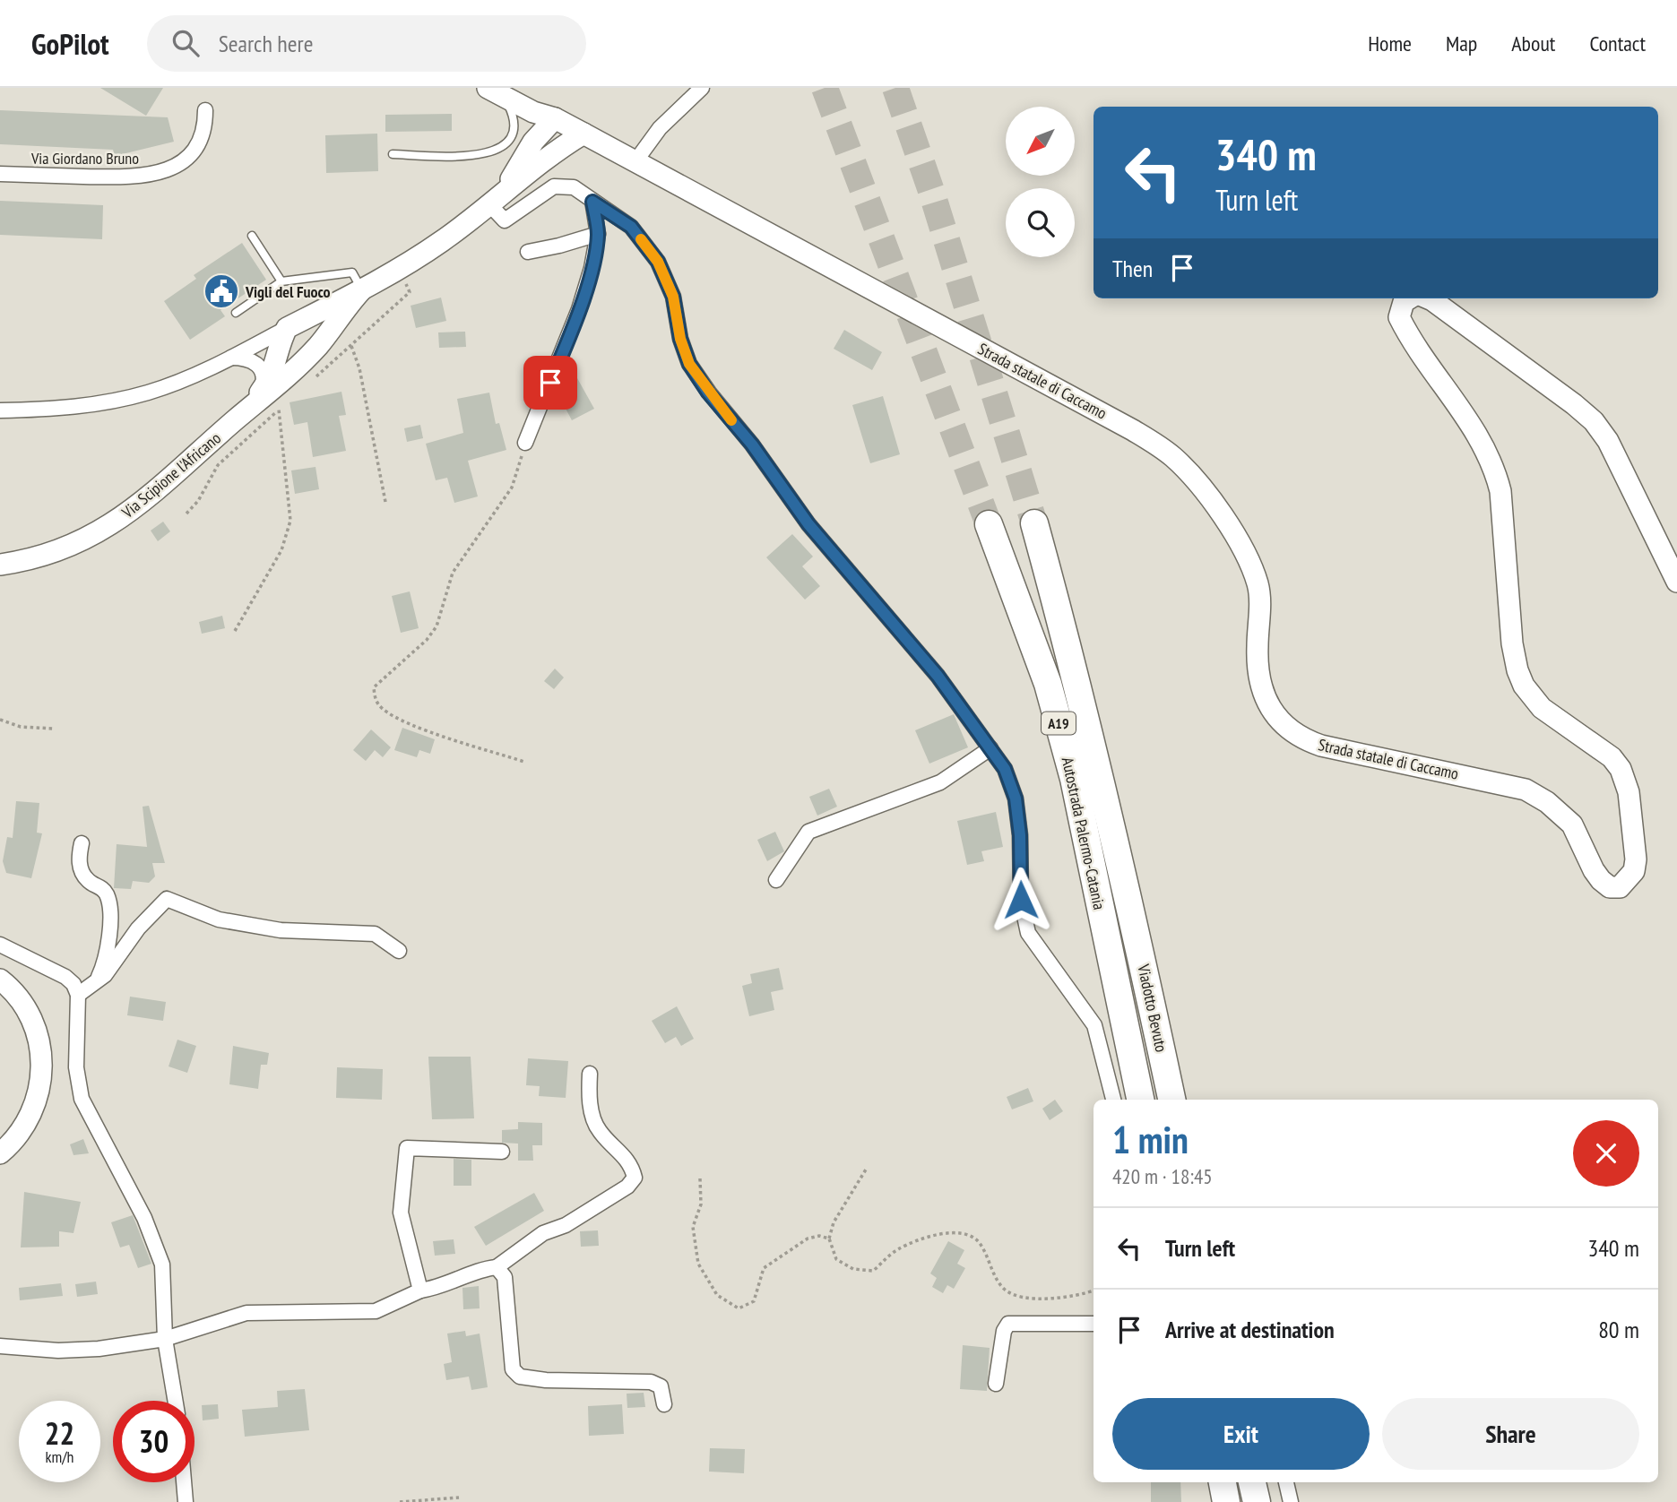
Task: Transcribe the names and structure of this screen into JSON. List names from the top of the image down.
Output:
{
  "streets": {
    "highway": ["A19", "Autostrada Palermo-Catania", "Viadotto Bevuto"],
    "main road": ["Strada statale di Caccamo", "Via Scipione l'Africano"],
    "street": ["Via Giordano Bruno"]
  },
  "crossings": [
    ["Autostrada Palermo-Catania", "Viadotto Bevuto"]
  ],
  "places": {
    "public building": ["Vigli del Fuoco"]
  },
  "north": "bottom left",
  "page": {
    "header": "GoPilot",
    "search": "Search here",
    "nav": [
      "Home",
      "Map",
      "About",
      "Contact"
    ],
    "turn": ["340 m", "Turn left"],
    "then": "Then",
    "heading": ["1 min", "420 m · 18:45"],
    "list": [
      {
        "name": "Turn left",
        "value": "340 m"
      },
      {
        "name": "Arrive at destination",
        "value": "80 m"
      }
    ],
    "buttons": ["Exit", "Share"],
    "speed": "22 km/h",
    "limit": "30"
  }
}
